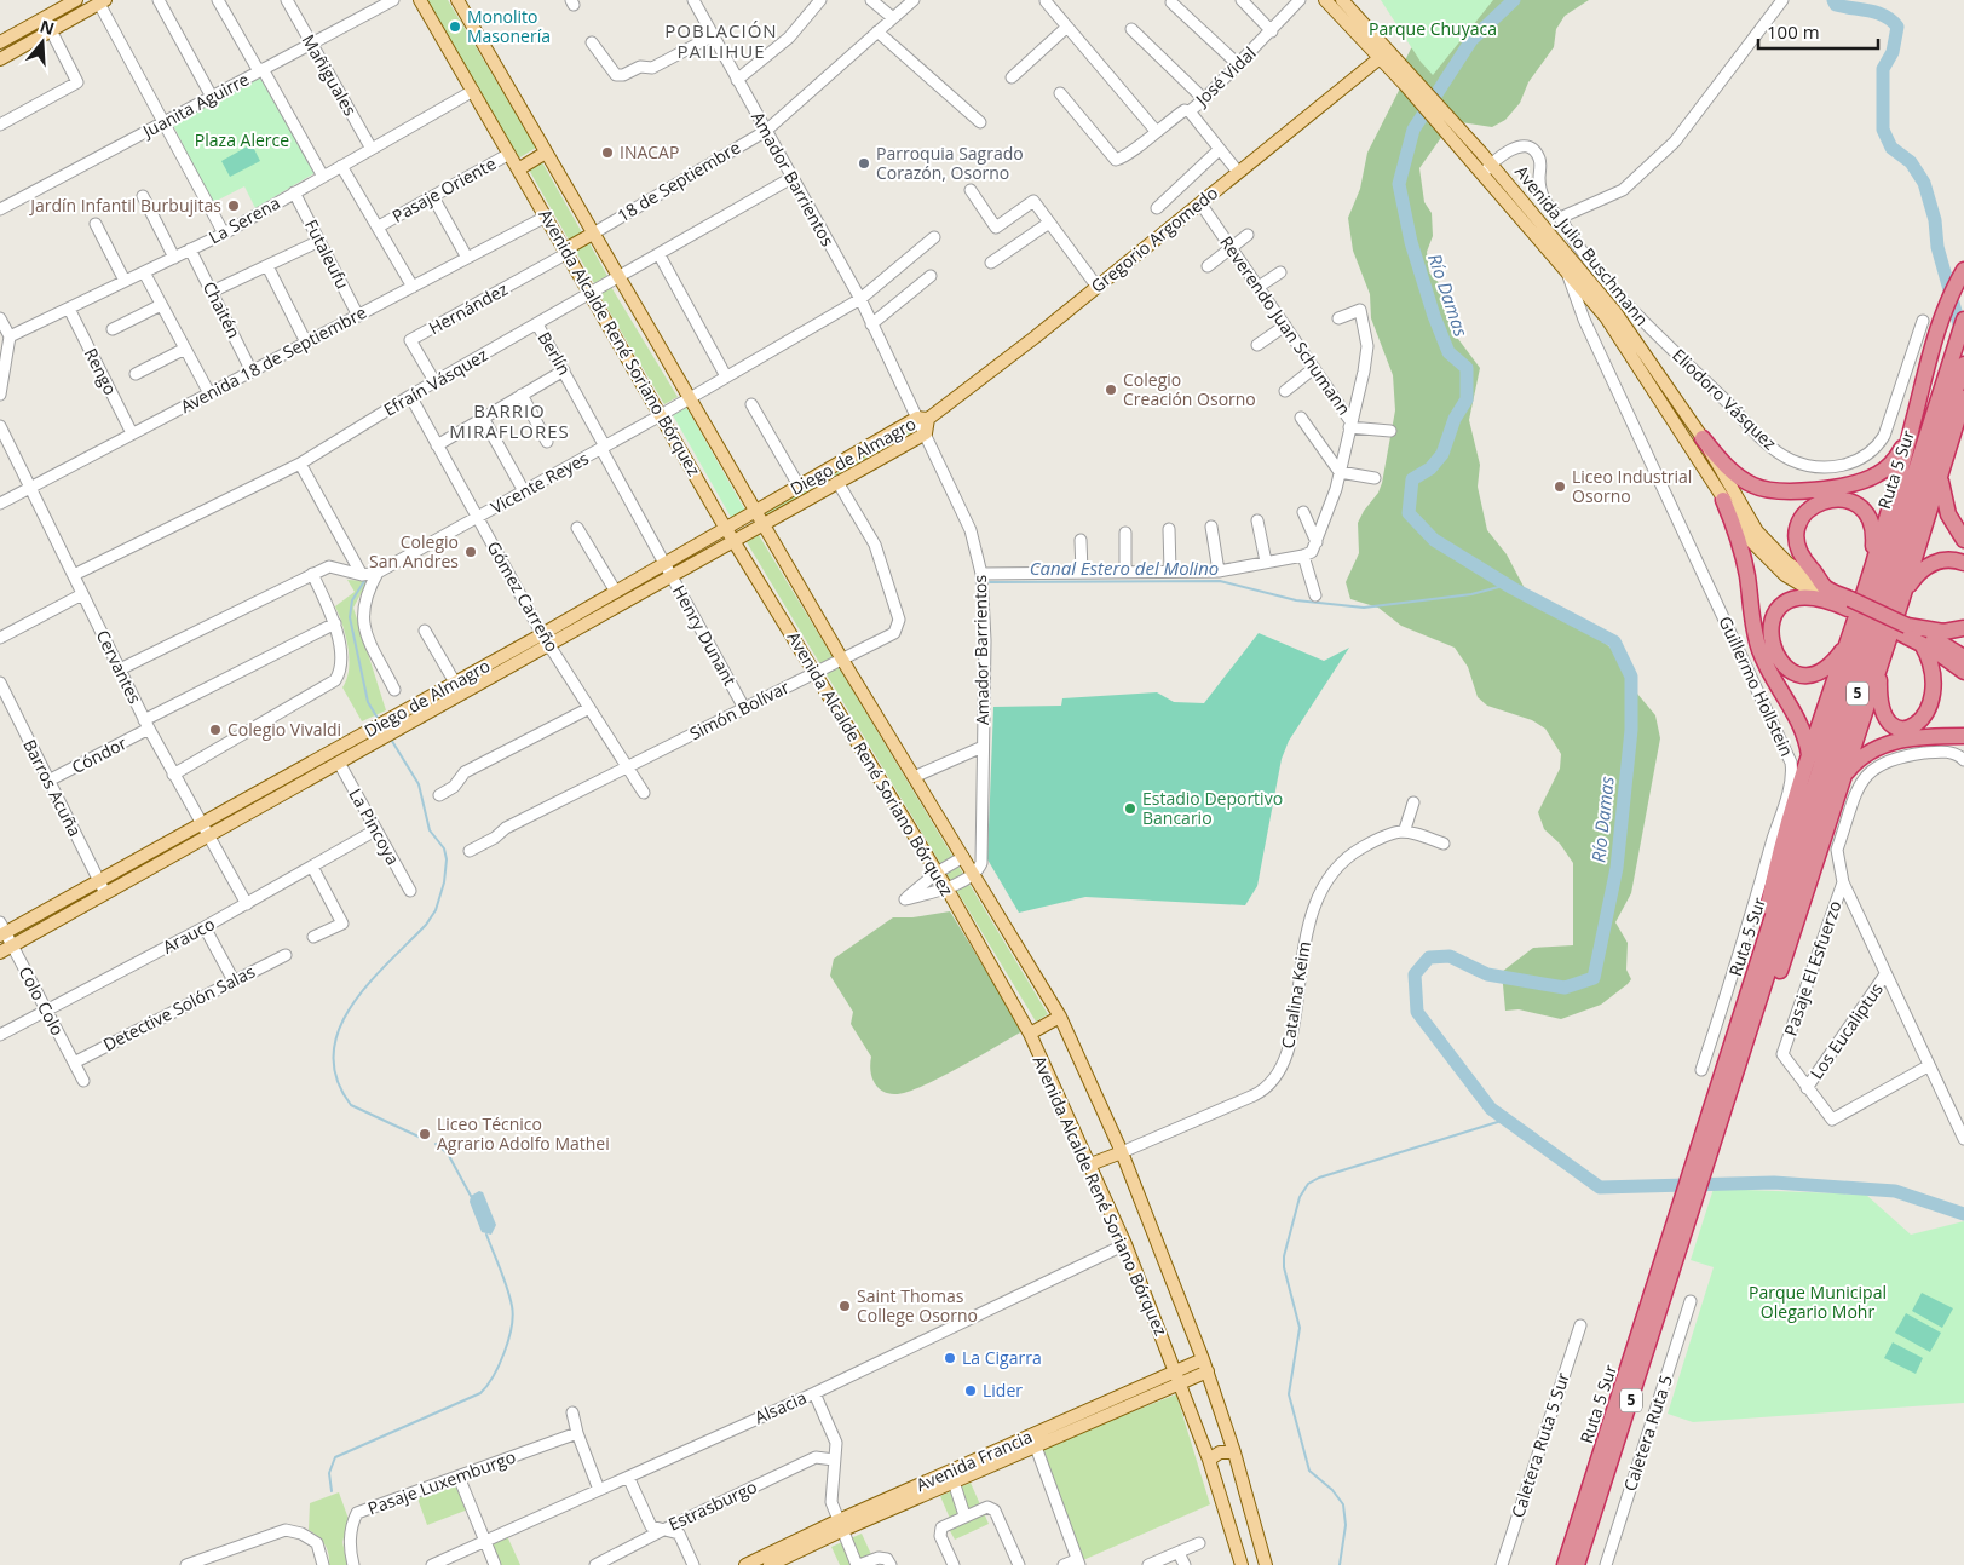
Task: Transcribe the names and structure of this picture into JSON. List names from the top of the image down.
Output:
{
  "streets": {
    "highway": ["Avenida Julio Buschmann", "Ruta 5 Sur", "5"],
    "main road": [
      "Gregorio Argomedo",
      "Avenida Alcalde René Soriano Bórquez",
      "Diego de Almagro",
      "Avenida Francia"
    ],
    "street": [
      "Mañiguales",
      "José Vidal",
      "Juanita Aguirre",
      "Amador Barrientos",
      "18 de Septiembre",
      "Pasaje Oriente",
      "La Serena",
      "Futaleufu",
      "Hernández",
      "Chaitén",
      "Reverendo Juan Schumann",
      "Berlín",
      "Avenida 18 de Septiembre",
      "Rengo",
      "Efraín Vásquez",
      "Eliodoro Vásquez",
      "Vicente Reyes",
      "Gómez Carreño",
      "Henry Dunant",
      "Cervantes",
      "Guillermo Hollstein",
      "Simón Bolívar",
      "Cóndor",
      "Barros Acuña",
      "La Pincoya",
      "Arauco",
      "Pasaje El Esfuerzo",
      "Catalina Keim",
      "Colo Colo",
      "Detective Solón Salas",
      "Los Eucaliptus",
      "Alsacia",
      "Caletera Ruta 5",
      "Caletera Ruta 5 Sur",
      "Pasaje Luxemburgo",
      "Estrasburgo"
    ]
  },
  "crossings": [
    ["Mañiguales", "Juanita Aguirre"],
    ["Mañiguales", "La Serena"],
    ["Amador Barrientos", "18 de Septiembre"],
    ["Amador Barrientos", "Gregorio Argomedo"],
    ["Amador Barrientos", "Avenida Alcalde René Soriano Bórquez"],
    ["Amador Barrientos", "Efraín Vásquez"],
    ["Amador Barrientos", "Diego de Almagro"],
    ["Amador Barrientos", "Vicente Reyes"],
    ["18 de Septiembre", "Avenida Alcalde René Soriano Bórquez"],
    ["Pasaje Oriente", "Avenida Alcalde René Soriano Bórquez"],
    ["La Serena", "Futaleufu"],
    ["La Serena", "Chaitén"],
    ["La Serena", "Avenida Alcalde René Soriano Bórquez"],
    ["La Serena", "Rengo"],
    ["Gregorio Argomedo", "Avenida Julio Buschmann"],
    ["Gregorio Argomedo", "Reverendo Juan Schumann"],
    ["Gregorio Argomedo", "Diego de Almagro"],
    ["Avenida Julio Buschmann", "Eliodoro Vásquez"],
    ["Avenida Julio Buschmann", "Guillermo Hollstein"],
    ["Futaleufu", "Avenida 18 de Septiembre"],
    ["Hernández", "Avenida Alcalde René Soriano Bórquez"],
    ["Hernández", "Efraín Vásquez"],
    ["Chaitén", "Avenida 18 de Septiembre"],
    ["Avenida Alcalde René Soriano Bórquez", "Avenida 18 de Septiembre"],
    ["Avenida Alcalde René Soriano Bórquez", "Efraín Vásquez"],
    ["Avenida Alcalde René Soriano Bórquez", "Diego de Almagro"],
    ["Avenida Alcalde René Soriano Bórquez", "Vicente Reyes"],
    ["Avenida Alcalde René Soriano Bórquez", "Simón Bolívar"],
    ["Avenida Alcalde René Soriano Bórquez", "Catalina Keim"],
    ["Avenida Alcalde René Soriano Bórquez", "Alsacia"],
    ["Avenida Alcalde René Soriano Bórquez", "Avenida Francia"],
    ["Berlín", "Efraín Vásquez"],
    ["Berlín", "Diego de Almagro"],
    ["Berlín", "Vicente Reyes"],
    ["Berlín", "Henry Dunant"],
    ["Avenida 18 de Septiembre", "Rengo"],
    ["Avenida 18 de Septiembre", "Cervantes"],
    ["Efraín Vásquez", "Gómez Carreño"],
    ["Efraín Vásquez", "Cervantes"],
    ["Diego de Almagro", "Gómez Carreño"],
    ["Diego de Almagro", "Henry Dunant"],
    ["Diego de Almagro", "Cervantes"],
    ["Diego de Almagro", "Simón Bolívar"],
    ["Diego de Almagro", "Barros Acuña"],
    ["Diego de Almagro", "La Pincoya"],
    ["Diego de Almagro", "Colo Colo"],
    ["Vicente Reyes", "Gómez Carreño"],
    ["Gómez Carreño", "Simón Bolívar"],
    ["Henry Dunant", "Simón Bolívar"],
    ["Cervantes", "Cóndor"],
    ["Cervantes", "Arauco"],
    ["Cóndor", "Barros Acuña"],
    ["La Pincoya", "Arauco"],
    ["Arauco", "Colo Colo"],
    ["Pasaje El Esfuerzo", "Los Eucaliptus"],
    ["Colo Colo", "Detective Solón Salas"]
  ],
  "districts": ["POBLACIÓN PAILIHUE", "BARRIO MIRAFLORES"],
  "water": ["Río Damas", "Canal Estero del Molino"],
  "parks": ["Parque Chuyaca", "Plaza Alerce", "Parque Municipal Olegario Mohr"],
  "places": [
    "Monolito Masonería",
    "INACAP",
    "Parroquia Sagrado Corazón, Osorno",
    "Jardín Infantil Burbujitas",
    "Colegio Creación Osorno",
    "Liceo Industrial Osorno",
    "Colegio San Andres",
    "Colegio Vivaldi",
    "Estadio Deportivo Bancario",
    "Liceo Técnico Agrario Adolfo Mathei",
    "Saint Thomas College Osorno",
    "La Cigarra",
    "Lider"
  ],
  "scale_bar": "100 m",
  "north": "top"
}
